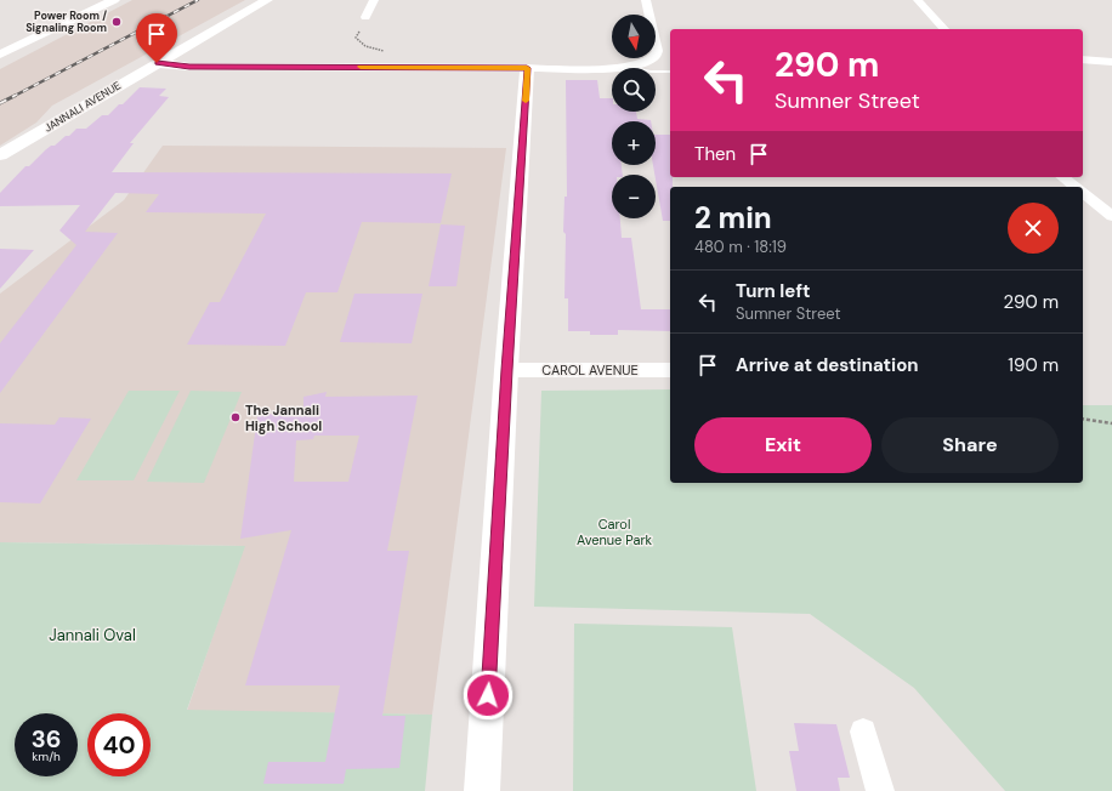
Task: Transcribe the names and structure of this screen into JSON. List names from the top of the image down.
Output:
{
  "streets": {
    "street": ["JANNALI AVENUE", "CAROL AVENUE"]
  },
  "parks": ["Carol Avenue Park", "Jannali Oval"],
  "places": ["Power Room / Signaling Room", "The Jannali High School"],
  "north": "bottom",
  "page": {
    "map_buttons": ["+", "−"],
    "turn": ["290 m", "Sumner Street"],
    "then": "Then",
    "heading": ["2 min", "480 m · 18:19"],
    "list": [
      {
        "name": "Turn left",
        "note": "Sumner Street",
        "value": "290 m"
      },
      {
        "name": "Arrive at destination",
        "value": "190 m"
      }
    ],
    "buttons": ["Exit", "Share"],
    "speed": "36 km/h",
    "limit": "40"
  }
}
